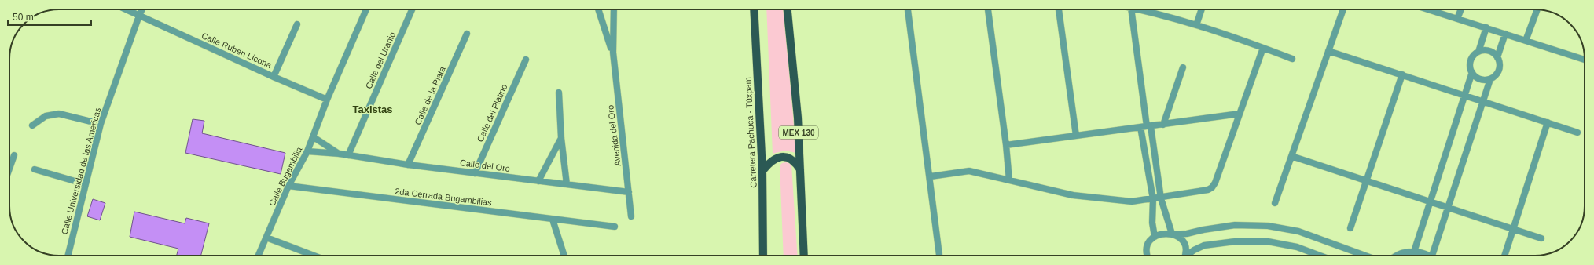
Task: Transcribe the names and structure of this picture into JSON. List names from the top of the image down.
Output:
{
  "streets": {
    "main road": ["Carretera Pachuca - Túxpam", "MEX 130"],
    "street": [
      "Calle Rubén Licona",
      "Calle del Uranio",
      "Calle de la Plata",
      "Calle del Platino",
      "Avenida del Oro",
      "Calle del Oro",
      "Calle Universidad de las Américas",
      "Calle Bugambilia",
      "2da Cerrada Bugambilias"
    ]
  },
  "crossings": [
    ["Calle Rubén Licona", "Calle Universidad de las Américas"],
    ["Calle Rubén Licona", "Calle Bugambilia"],
    ["Calle del Uranio", "Calle del Oro"],
    ["Calle de la Plata", "Calle del Oro"],
    ["Calle del Platino", "Calle del Oro"],
    ["Avenida del Oro", "Calle del Oro"],
    ["Calle del Oro", "Calle Bugambilia"],
    ["Calle Bugambilia", "2da Cerrada Bugambilias"]
  ],
  "districts": ["Taxistas"],
  "scale_bar": "50 m"
}
